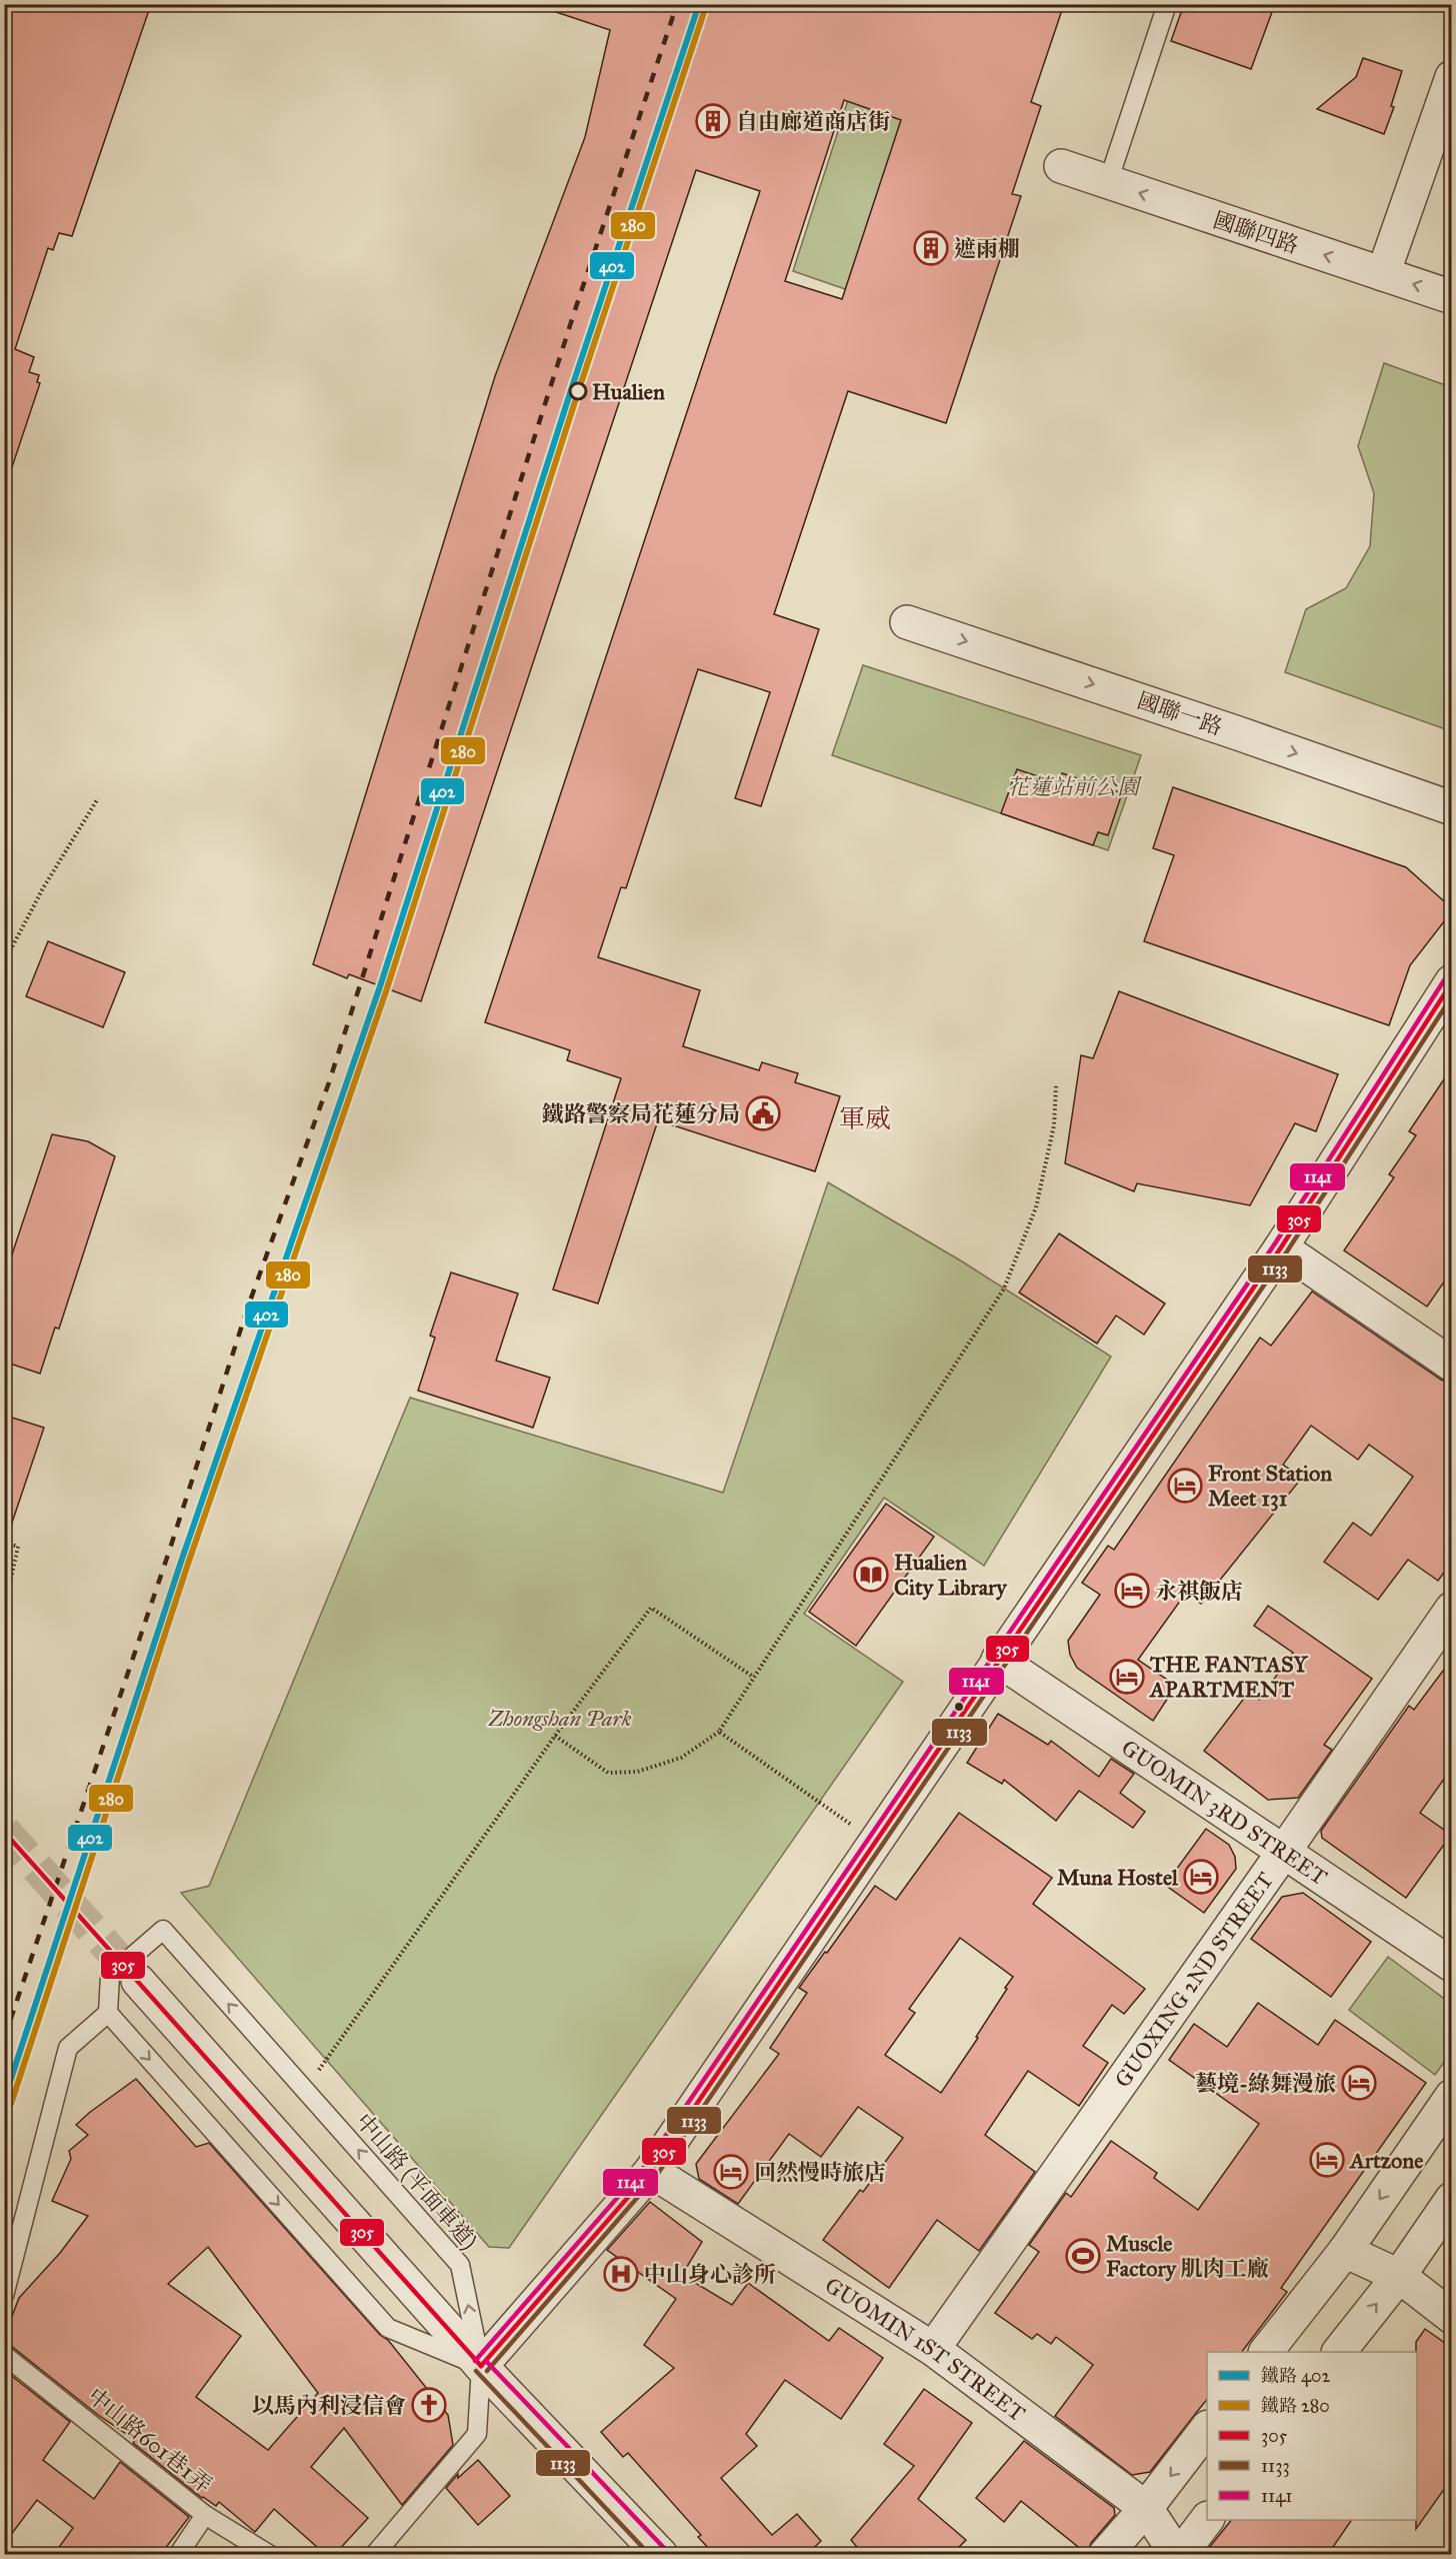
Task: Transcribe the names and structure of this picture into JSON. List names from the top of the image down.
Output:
{
  "streets": {
    "street": [
      "國聯四路",
      "國聯一路",
      "GUOMIN 3RD STREET",
      "GUOXING 2ND STREET",
      "GUOMIN 1ST STREET"
    ],
    "lane": ["中山路 (平面車道)", "中山路601巷1弄"]
  },
  "crossings": [
    ["GUOMIN 3RD STREET", "GUOXING 2ND STREET"],
    ["GUOXING 2ND STREET", "GUOMIN 1ST STREET"]
  ],
  "one_way": ["國聯四路", "國聯一路"],
  "districts": ["軍威"],
  "parks": ["花蓮站前公園", "Zhongshan Park"],
  "places": {
    "building": ["自由廊道商店街", "遮雨棚"],
    "other": ["Hualien"],
    "public building": ["鐵路警察局花蓮分局"],
    "hotel": [
      "Front Station Meet 131",
      "永祺飯店",
      "THE FANTASY APARTMENT",
      "Muna Hostel",
      "藝境-綠舞漫旅",
      "Artzone",
      "回然慢時旅店"
    ],
    "library": ["Hualien City Library"],
    "sports": ["Muscle Factory 肌肉工廠"],
    "hospital": ["中山身心診所"],
    "church": ["以馬內利浸信會"]
  },
  "lines": [
    "rail line 402",
    "rail line 280",
    "transit line 1141",
    "transit line 305",
    "transit line 1133"
  ],
  "legend": [
    "鐵路 402",
    "鐵路 280",
    "305",
    "1133",
    "1141"
  ]
}
